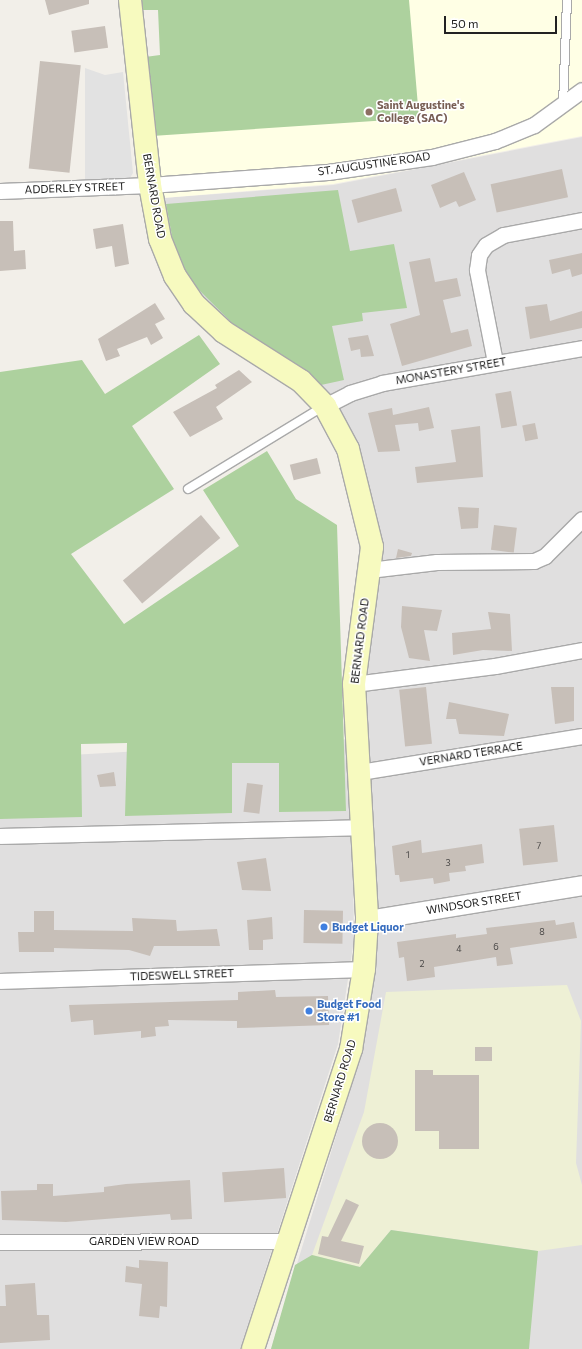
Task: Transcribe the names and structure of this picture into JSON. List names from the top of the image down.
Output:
{
  "streets": {
    "main road": ["BERNARD ROAD"],
    "street": [
      "ST. AUGUSTINE ROAD",
      "ADDERLEY STREET",
      "MONASTERY STREET",
      "VERNARD TERRACE",
      "WINDSOR STREET",
      "TIDESWELL STREET",
      "GARDEN VIEW ROAD"
    ]
  },
  "crossings": [
    ["ST. AUGUSTINE ROAD", "ADDERLEY STREET"],
    ["ST. AUGUSTINE ROAD", "BERNARD ROAD"],
    ["ADDERLEY STREET", "BERNARD ROAD"],
    ["BERNARD ROAD", "MONASTERY STREET"],
    ["BERNARD ROAD", "VERNARD TERRACE"],
    ["BERNARD ROAD", "WINDSOR STREET"],
    ["BERNARD ROAD", "TIDESWELL STREET"],
    ["BERNARD ROAD", "GARDEN VIEW ROAD"]
  ],
  "places": ["Saint Augustine's College (SAC)", "Budget Liquor", "Budget Food Store #1"],
  "house_numbers": [
    "7",
    "1",
    "3",
    "8",
    "6",
    "4",
    "2"
  ],
  "scale_bar": "50 m"
}
